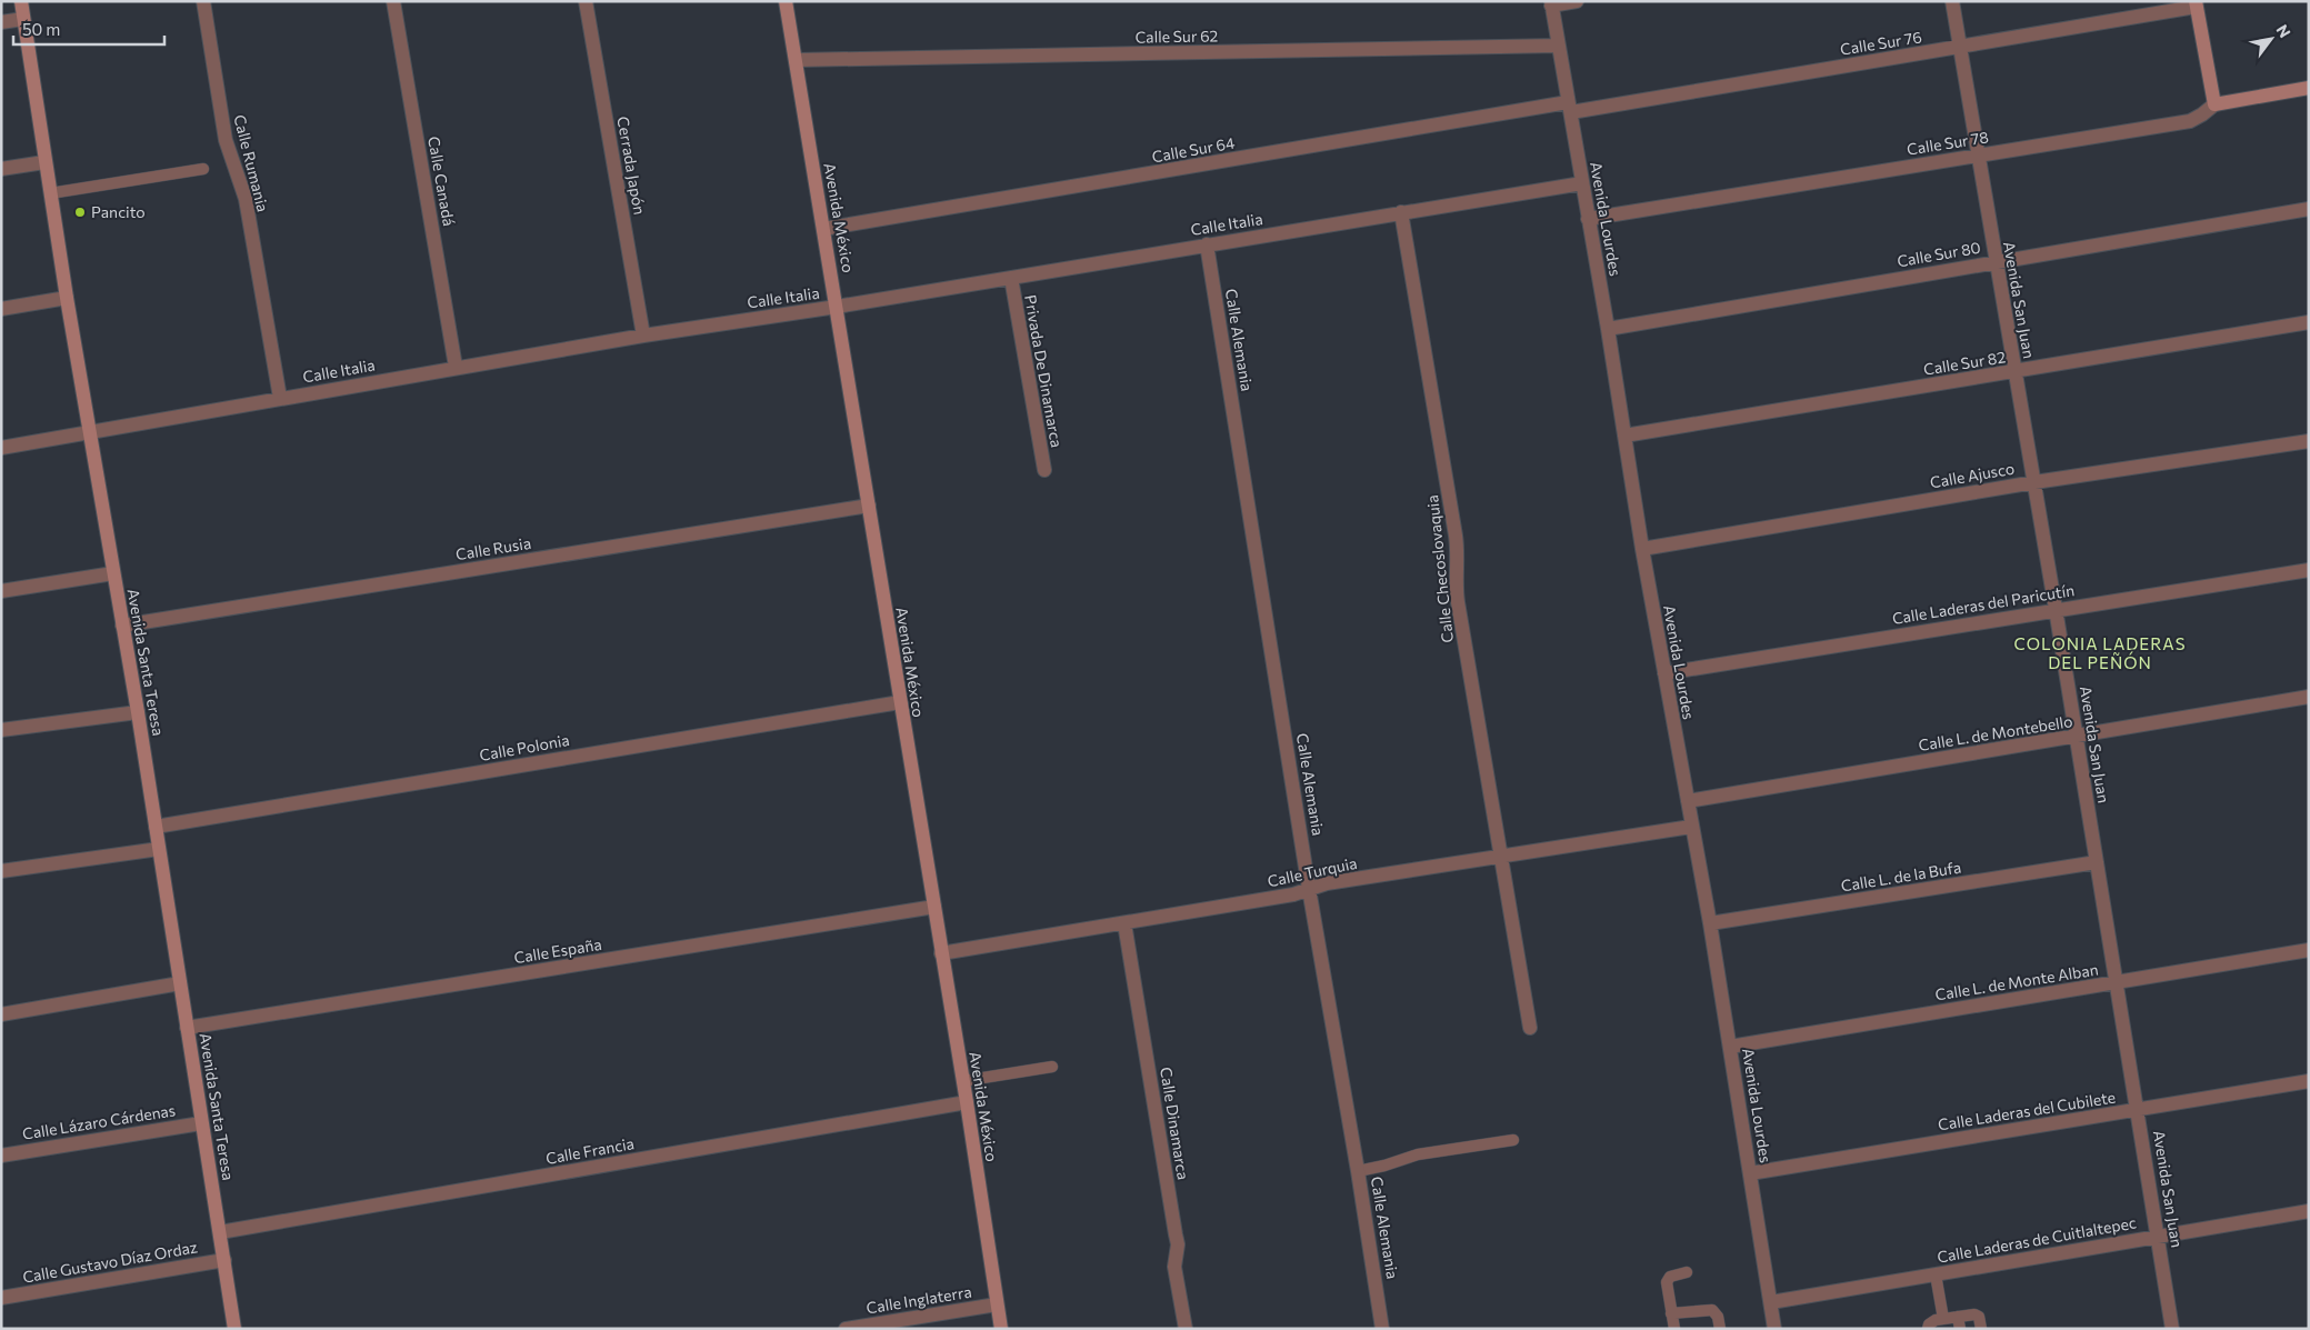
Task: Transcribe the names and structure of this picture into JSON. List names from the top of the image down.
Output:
{
  "streets": {
    "street": [
      "Calle Sur 62",
      "Calle Sur 76",
      "Calle Sur 78",
      "Calle Sur 64",
      "Calle Rumania",
      "Cerrada Japón",
      "Calle Canadá",
      "Avenida México",
      "Avenida Lourdes",
      "Calle Italia",
      "Calle Sur 80",
      "Avenida San Juan",
      "Calle Alemania",
      "Calle Sur 82",
      "Privada De Dinamarca",
      "Calle Ajusco",
      "Calle Rusia",
      "Calle Checoslovaquia",
      "Calle Laderas del Paricutín",
      "Avenida Santa Teresa",
      "Calle L. de Montebello",
      "Calle Polonia",
      "Calle Turquia",
      "Calle L. de la Bufa",
      "Calle España",
      "Calle L. de Monte Alban",
      "Calle Laderas del Cubilete",
      "Calle Lázaro Cárdenas",
      "Calle Dinamarca",
      "Calle Francia",
      "Calle Laderas de Cuitlaltepec",
      "Calle Gustavo Díaz Ordaz",
      "Calle Inglaterra"
    ]
  },
  "crossings": [
    ["Calle Sur 62", "Avenida México"],
    ["Calle Sur 62", "Avenida Lourdes"],
    ["Calle Sur 76", "Calle Sur 64"],
    ["Calle Sur 76", "Avenida Lourdes"],
    ["Calle Sur 76", "Avenida San Juan"],
    ["Calle Sur 78", "Avenida Lourdes"],
    ["Calle Sur 78", "Avenida San Juan"],
    ["Calle Sur 64", "Avenida México"],
    ["Calle Sur 64", "Avenida Lourdes"],
    ["Calle Rumania", "Calle Italia"],
    ["Cerrada Japón", "Calle Italia"],
    ["Calle Canadá", "Calle Italia"],
    ["Avenida México", "Calle Italia"],
    ["Avenida México", "Calle Rusia"],
    ["Avenida México", "Calle Polonia"],
    ["Avenida México", "Calle Turquia"],
    ["Avenida México", "Calle España"],
    ["Avenida México", "Calle Francia"],
    ["Avenida México", "Calle Inglaterra"],
    ["Avenida Lourdes", "Calle Italia"],
    ["Avenida Lourdes", "Calle Sur 80"],
    ["Avenida Lourdes", "Calle Sur 82"],
    ["Avenida Lourdes", "Calle Ajusco"],
    ["Avenida Lourdes", "Calle Laderas del Paricutín"],
    ["Avenida Lourdes", "Calle L. de Montebello"],
    ["Avenida Lourdes", "Calle Turquia"],
    ["Avenida Lourdes", "Calle L. de la Bufa"],
    ["Avenida Lourdes", "Calle L. de Monte Alban"],
    ["Avenida Lourdes", "Calle Laderas del Cubilete"],
    ["Avenida Lourdes", "Calle Laderas de Cuitlaltepec"],
    ["Calle Italia", "Calle Alemania"],
    ["Calle Italia", "Privada De Dinamarca"],
    ["Calle Italia", "Calle Checoslovaquia"],
    ["Calle Italia", "Avenida Santa Teresa"],
    ["Calle Sur 80", "Avenida San Juan"],
    ["Avenida San Juan", "Calle Sur 82"],
    ["Avenida San Juan", "Calle Ajusco"],
    ["Avenida San Juan", "Calle Laderas del Paricutín"],
    ["Avenida San Juan", "Calle L. de Montebello"],
    ["Avenida San Juan", "Calle L. de la Bufa"],
    ["Avenida San Juan", "Calle L. de Monte Alban"],
    ["Avenida San Juan", "Calle Laderas del Cubilete"],
    ["Avenida San Juan", "Calle Laderas de Cuitlaltepec"],
    ["Calle Alemania", "Calle Turquia"],
    ["Calle Rusia", "Avenida Santa Teresa"],
    ["Calle Checoslovaquia", "Calle Turquia"],
    ["Avenida Santa Teresa", "Calle Polonia"],
    ["Avenida Santa Teresa", "Calle España"],
    ["Avenida Santa Teresa", "Calle Lázaro Cárdenas"],
    ["Avenida Santa Teresa", "Calle Francia"],
    ["Avenida Santa Teresa", "Calle Gustavo Díaz Ordaz"],
    ["Calle Turquia", "Calle Dinamarca"]
  ],
  "districts": ["COLONIA LADERAS DEL PEÑÓN"],
  "places": ["Pancito"],
  "scale_bar": "50 m",
  "north": "top right"
}
